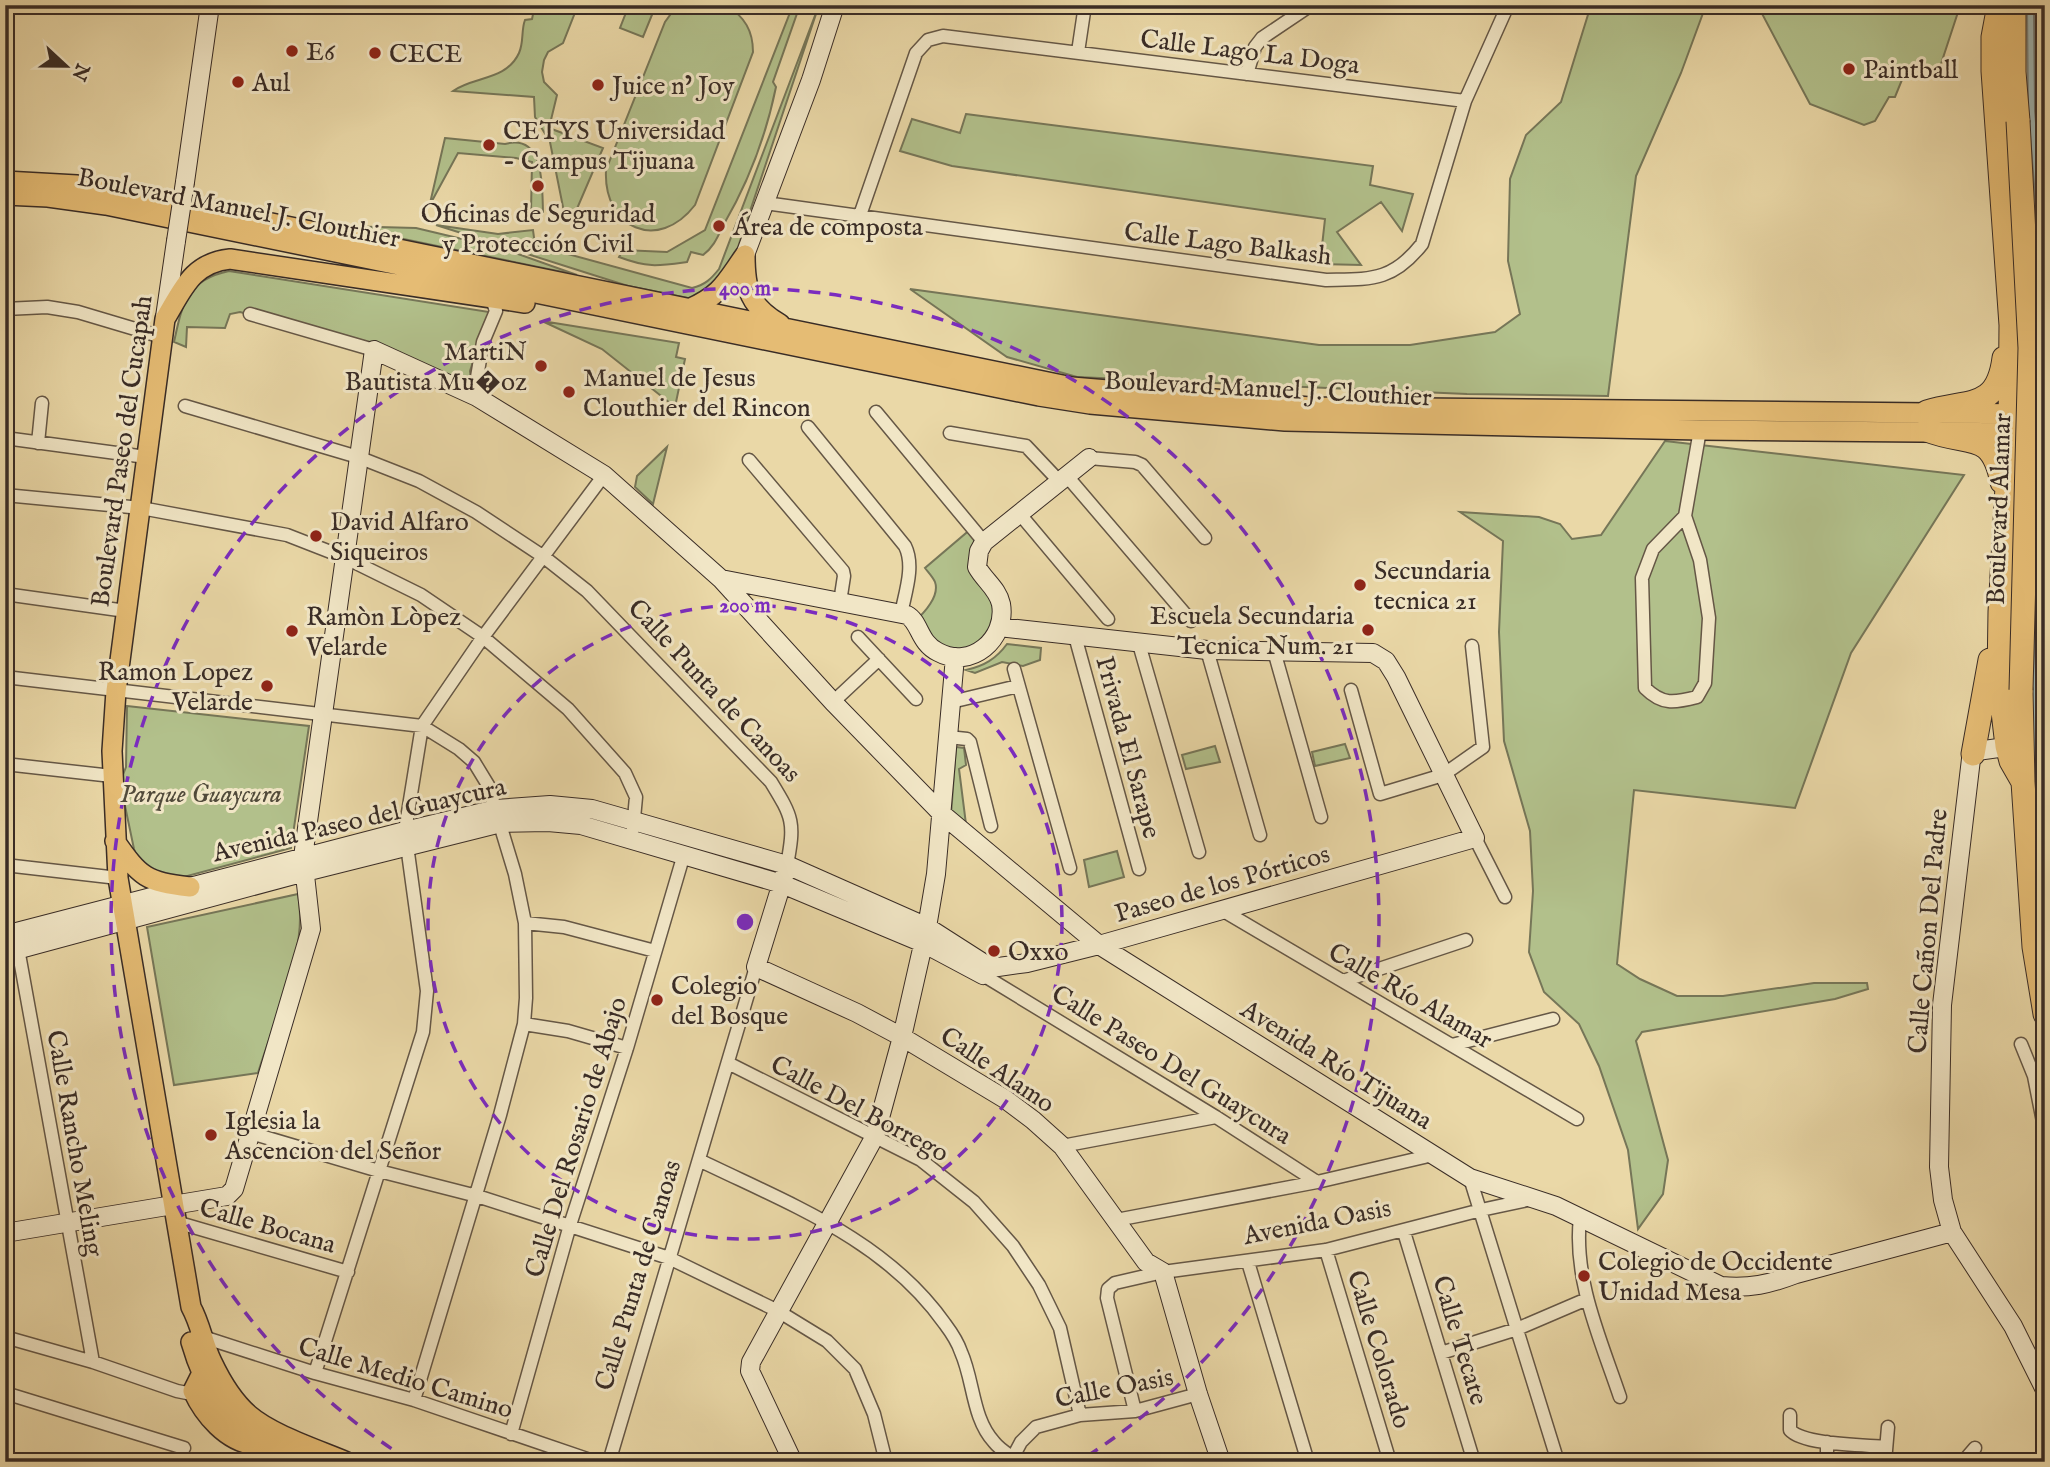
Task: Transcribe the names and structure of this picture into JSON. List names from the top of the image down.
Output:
{
  "streets": {
    "highway": ["Boulevard Alamar"],
    "main road": ["Boulevard Manuel J. Clouthier", "Boulevard Paseo del Cucapah"],
    "street": [
      "Calle Lago La Doga",
      "Calle Lago Balkash",
      "Calle Punta de Canoas",
      "Privada El Sarape",
      "Avenida Paseo del Guaycura",
      "Paseo de los Pórticos",
      "Calle Cañon Del Padre",
      "Calle Río Alamar",
      "Calle Paseo Del Guaycura",
      "Avenida Río Tijuana",
      "Calle Alamo",
      "Calle Del Borrego",
      "Calle Del Rosario de Abajo",
      "Calle Rancho Meling",
      "Avenida Oasis",
      "Calle Bocana",
      "Calle Tecate",
      "Calle Colorado",
      "Calle Medio Camino",
      "Calle Oasis"
    ]
  },
  "crossings": [
    ["Calle Lago La Doga", "Calle Lago Balkash"],
    ["Boulevard Paseo del Cucapah", "Avenida Paseo del Guaycura"],
    ["Boulevard Paseo del Cucapah", "Calle Bocana"],
    ["Calle Punta de Canoas", "Avenida Paseo del Guaycura"],
    ["Calle Punta de Canoas", "Calle Alamo"],
    ["Calle Punta de Canoas", "Calle Del Borrego"],
    ["Avenida Paseo del Guaycura", "Paseo de los Pórticos"],
    ["Avenida Paseo del Guaycura", "Calle Paseo Del Guaycura"],
    ["Avenida Paseo del Guaycura", "Calle Del Rosario de Abajo"],
    ["Avenida Paseo del Guaycura", "Calle Rancho Meling"],
    ["Paseo de los Pórticos", "Calle Río Alamar"],
    ["Paseo de los Pórticos", "Calle Paseo Del Guaycura"],
    ["Paseo de los Pórticos", "Avenida Río Tijuana"],
    ["Calle Alamo", "Avenida Oasis"],
    ["Calle Del Borrego", "Calle Oasis"],
    ["Calle Del Rosario de Abajo", "Calle Medio Camino"],
    ["Avenida Oasis", "Calle Tecate"],
    ["Avenida Oasis", "Calle Colorado"],
    ["Avenida Oasis", "Calle Oasis"]
  ],
  "parks": ["Parque Guaycura"],
  "places": [
    "E6",
    "CECE",
    "Paintball",
    "Aul",
    "Juice n’ Joy",
    "CETYS Universidad - Campus Tijuana",
    "Oficinas de Seguridad y Protección Civil",
    "Área de composta",
    "MartiN Bautista Mu�oz",
    "Manuel de Jesus Clouthier del Rincon",
    "David Alfaro Siqueiros",
    "Secundaria tecnica 21",
    "Escuela Secundaria Tecnica Num. 21",
    "Ramòn Lòpez Velarde",
    "Ramon Lopez Velarde",
    "Oxxo",
    "Colegio del Bosque",
    "Iglesia la Ascencion del Señor",
    "Colegio de Occidente Unidad Mesa"
  ],
  "north": "right",
  "rings": ["400 m", "200 m"]
}
